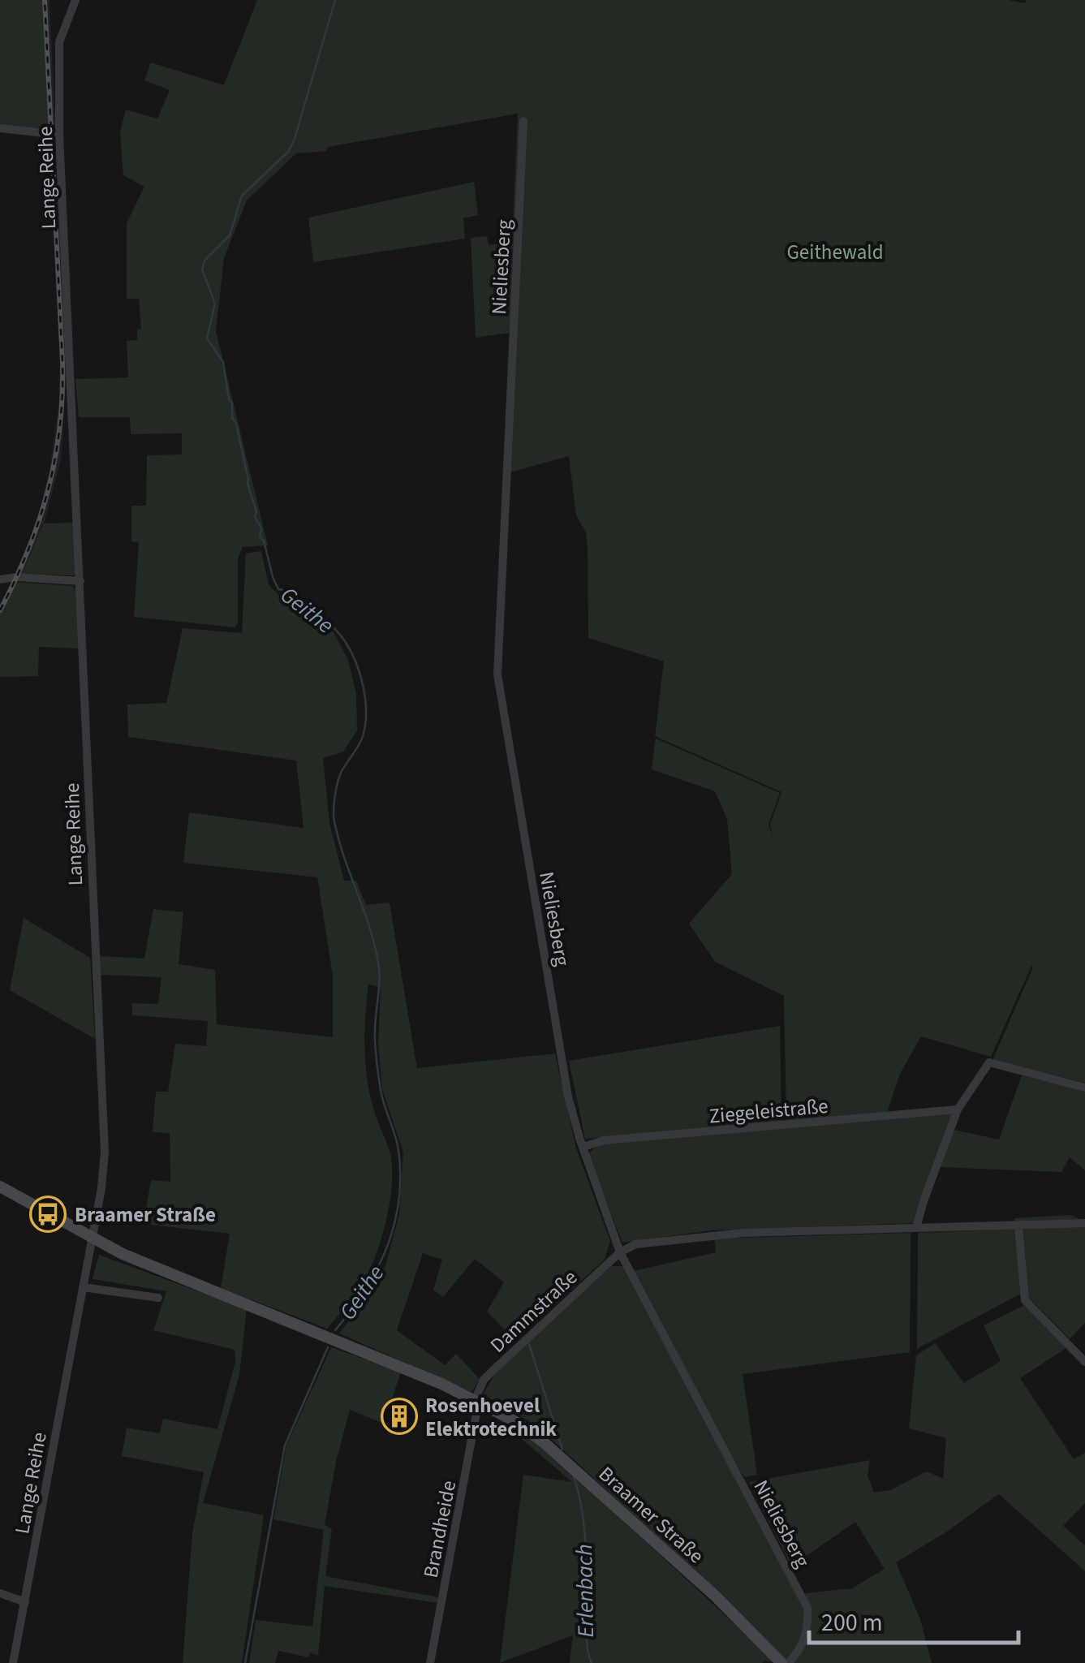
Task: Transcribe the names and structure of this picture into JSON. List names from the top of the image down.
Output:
{
  "streets": {
    "street": [
      "Lange Reihe",
      "Nieliesberg",
      "Ziegeleistraße",
      "Dammstraße",
      "Braamer Straße",
      "Brandheide"
    ]
  },
  "crossings": [
    ["Lange Reihe", "Braamer Straße"],
    ["Nieliesberg", "Ziegeleistraße"],
    ["Nieliesberg", "Dammstraße"],
    ["Dammstraße", "Braamer Straße"],
    ["Dammstraße", "Brandheide"],
    ["Braamer Straße", "Brandheide"]
  ],
  "water": ["Geithe", "Erlenbach"],
  "parks": ["Geithewald"],
  "places": {
    "bus stop": ["Braamer Straße"],
    "building": ["Rosenhoevel Elektrotechnik"]
  },
  "scale_bar": "200 m"
}
